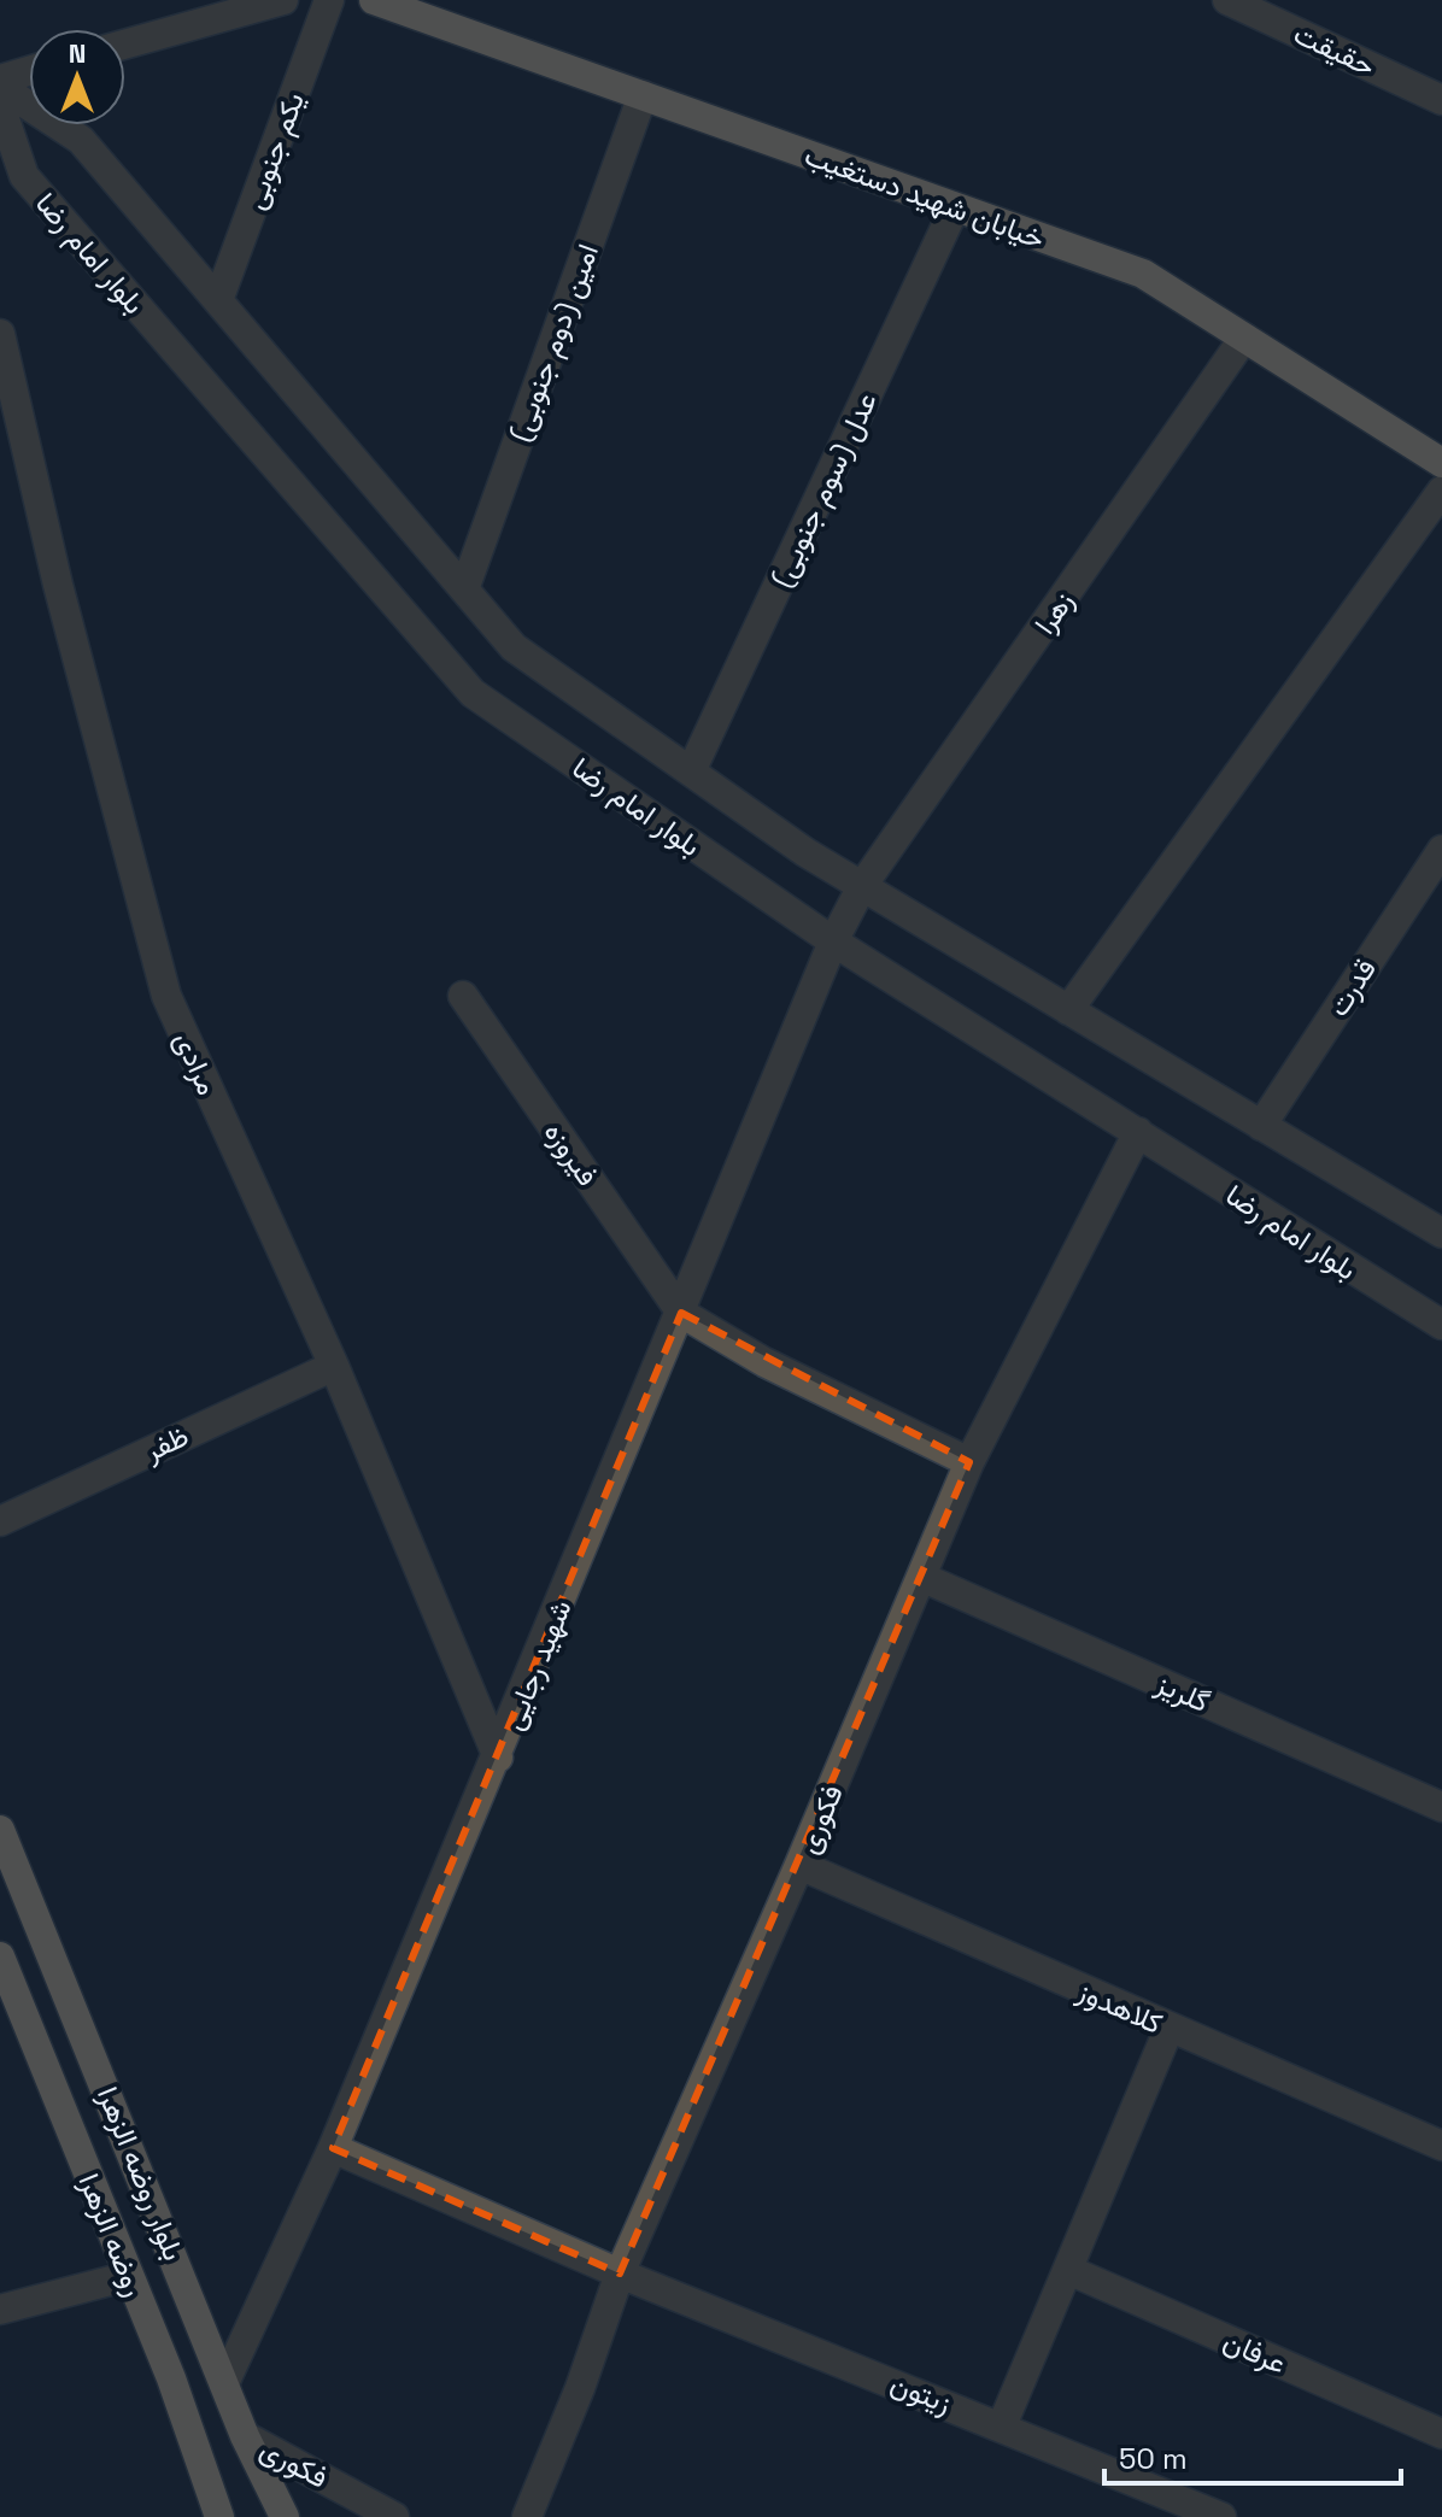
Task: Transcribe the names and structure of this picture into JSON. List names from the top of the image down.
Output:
{
  "streets": {
    "main road": ["خیابان شهید دستغیب", "بلوار روضه الزهرا", "روضه الزهرا"],
    "street": [
      "حقیقت",
      "یکم جنوبی",
      "بلوار امام رضا",
      "امین (دوم جنوبی)",
      "عدل (سوم جنوبی)",
      "زهرا",
      "قدرت",
      "مرادی",
      "فیروزه",
      "ظفر",
      "شهید رجایی",
      "گلریز",
      "فکوری",
      "کلاهدوز",
      "عرفان",
      "زیتون"
    ]
  },
  "crossings": [
    ["یکم جنوبی", "بلوار امام رضا"],
    ["خیابان شهید دستغیب", "امین (دوم جنوبی)"],
    ["خیابان شهید دستغیب", "عدل (سوم جنوبی)"],
    ["خیابان شهید دستغیب", "زهرا"],
    ["بلوار امام رضا", "امین (دوم جنوبی)"],
    ["بلوار امام رضا", "عدل (سوم جنوبی)"],
    ["بلوار امام رضا", "زهرا"],
    ["بلوار امام رضا", "قدرت"],
    ["بلوار امام رضا", "شهید رجایی"],
    ["بلوار امام رضا", "فکوری"],
    ["زهرا", "شهید رجایی"],
    ["مرادی", "ظفر"],
    ["مرادی", "شهید رجایی"],
    ["فیروزه", "شهید رجایی"],
    ["شهید رجایی", "بلوار روضه الزهرا"],
    ["شهید رجایی", "زیتون"],
    ["گلریز", "فکوری"],
    ["فکوری", "کلاهدوز"],
    ["فکوری", "بلوار روضه الزهرا"],
    ["فکوری", "زیتون"]
  ],
  "scale_bar": "50 m",
  "north": "top"
}
